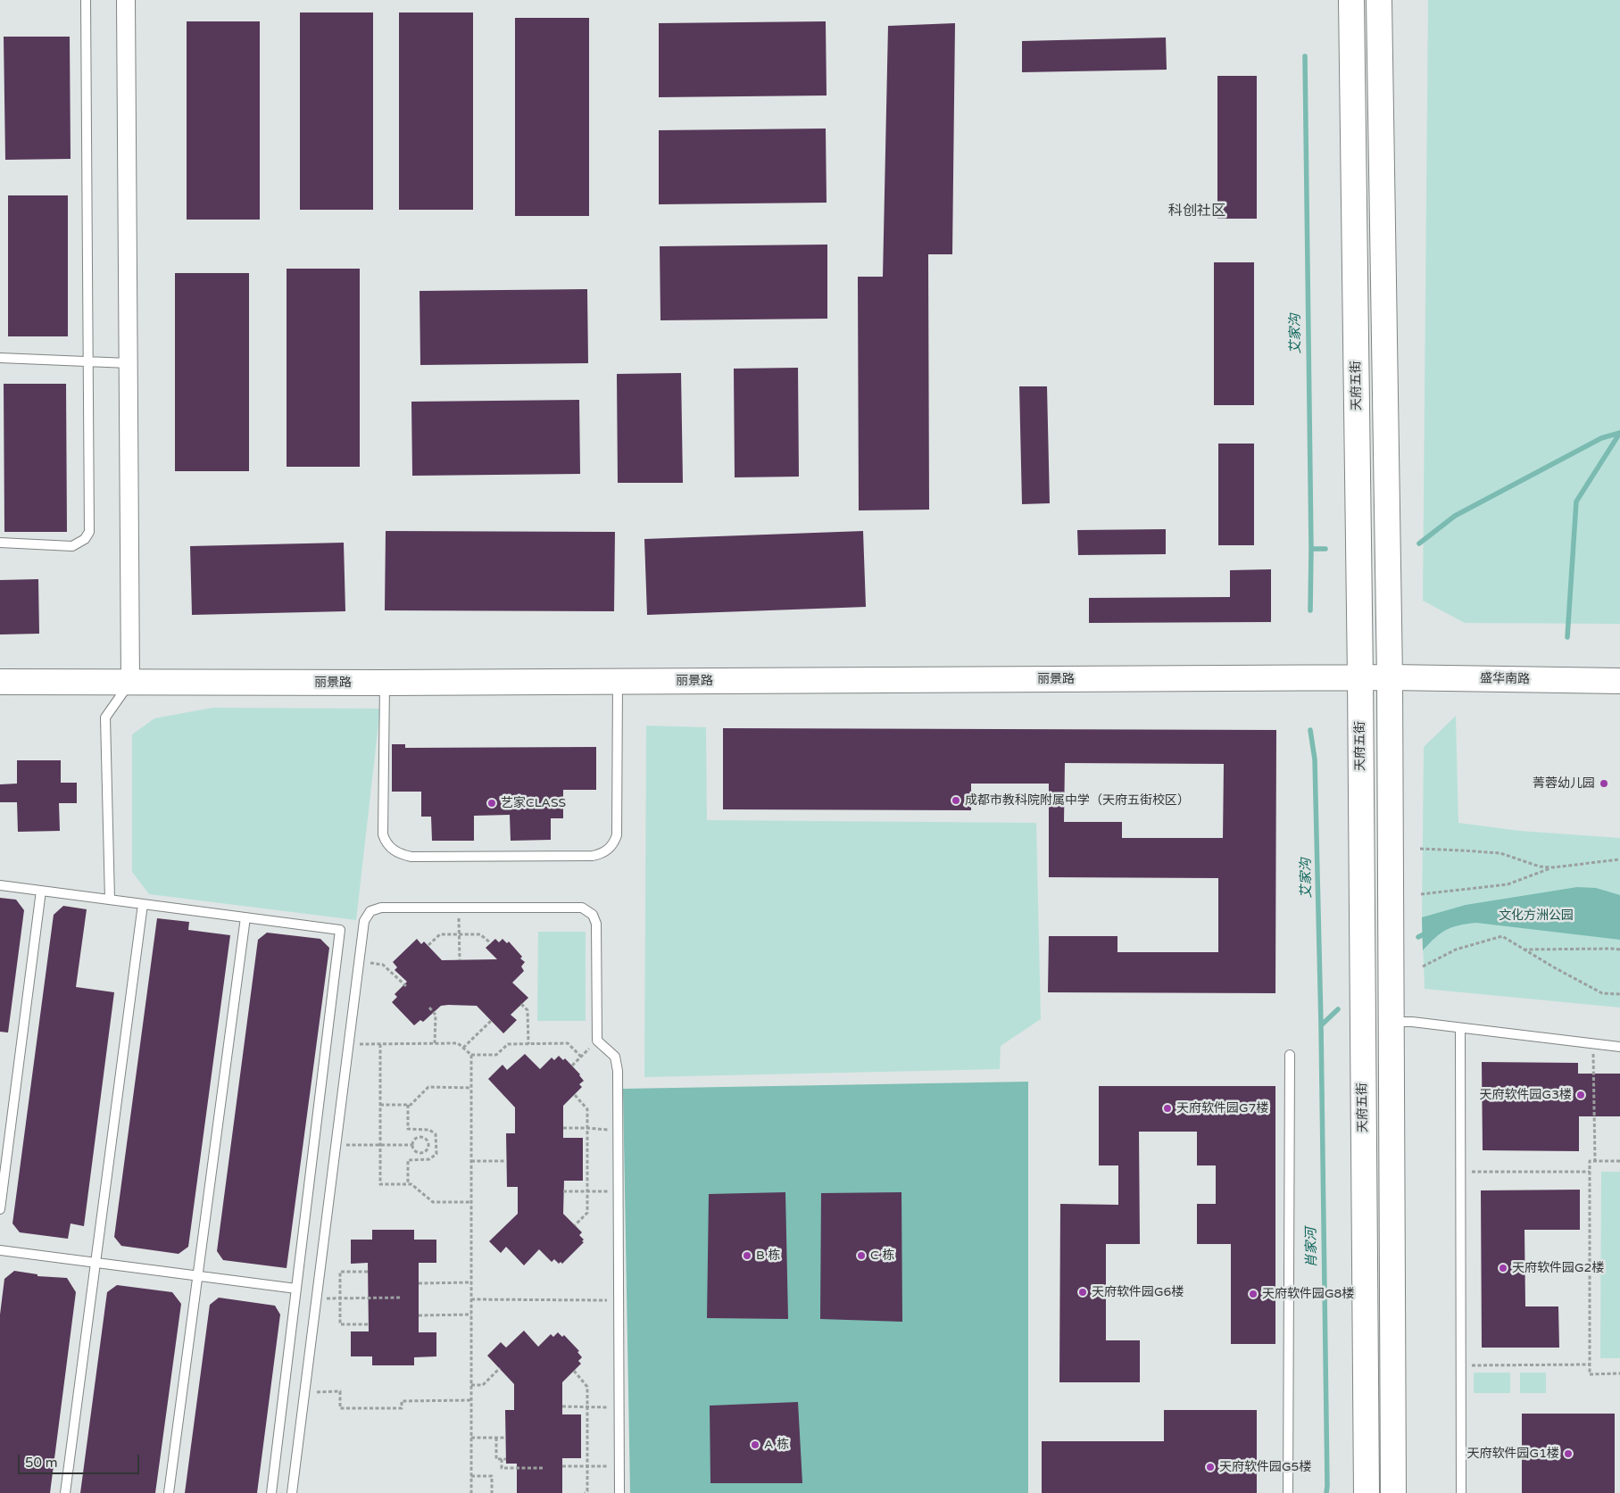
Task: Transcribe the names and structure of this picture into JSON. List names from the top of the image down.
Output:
{
  "streets": {
    "street": ["天府五街", "丽景路", "盛华南路"]
  },
  "crossings": [
    ["天府五街", "丽景路"],
    ["丽景路", "盛华南路"]
  ],
  "districts": ["科创社区"],
  "water": ["艾家沟", "肖家河"],
  "parks": ["文化方洲公园"],
  "places": [
    "菁蓉幼儿园",
    "成都市教科院附属中学（天府五街校区）",
    "艺家CLASS",
    "天府软件园G3楼",
    "天府软件园G7楼",
    "B 栋",
    "C 栋",
    "天府软件园G2楼",
    "天府软件园G6楼",
    "天府软件园G8楼",
    "A 栋",
    "天府软件园G1楼",
    "天府软件园G5楼"
  ],
  "scale_bar": "50 m"
}
